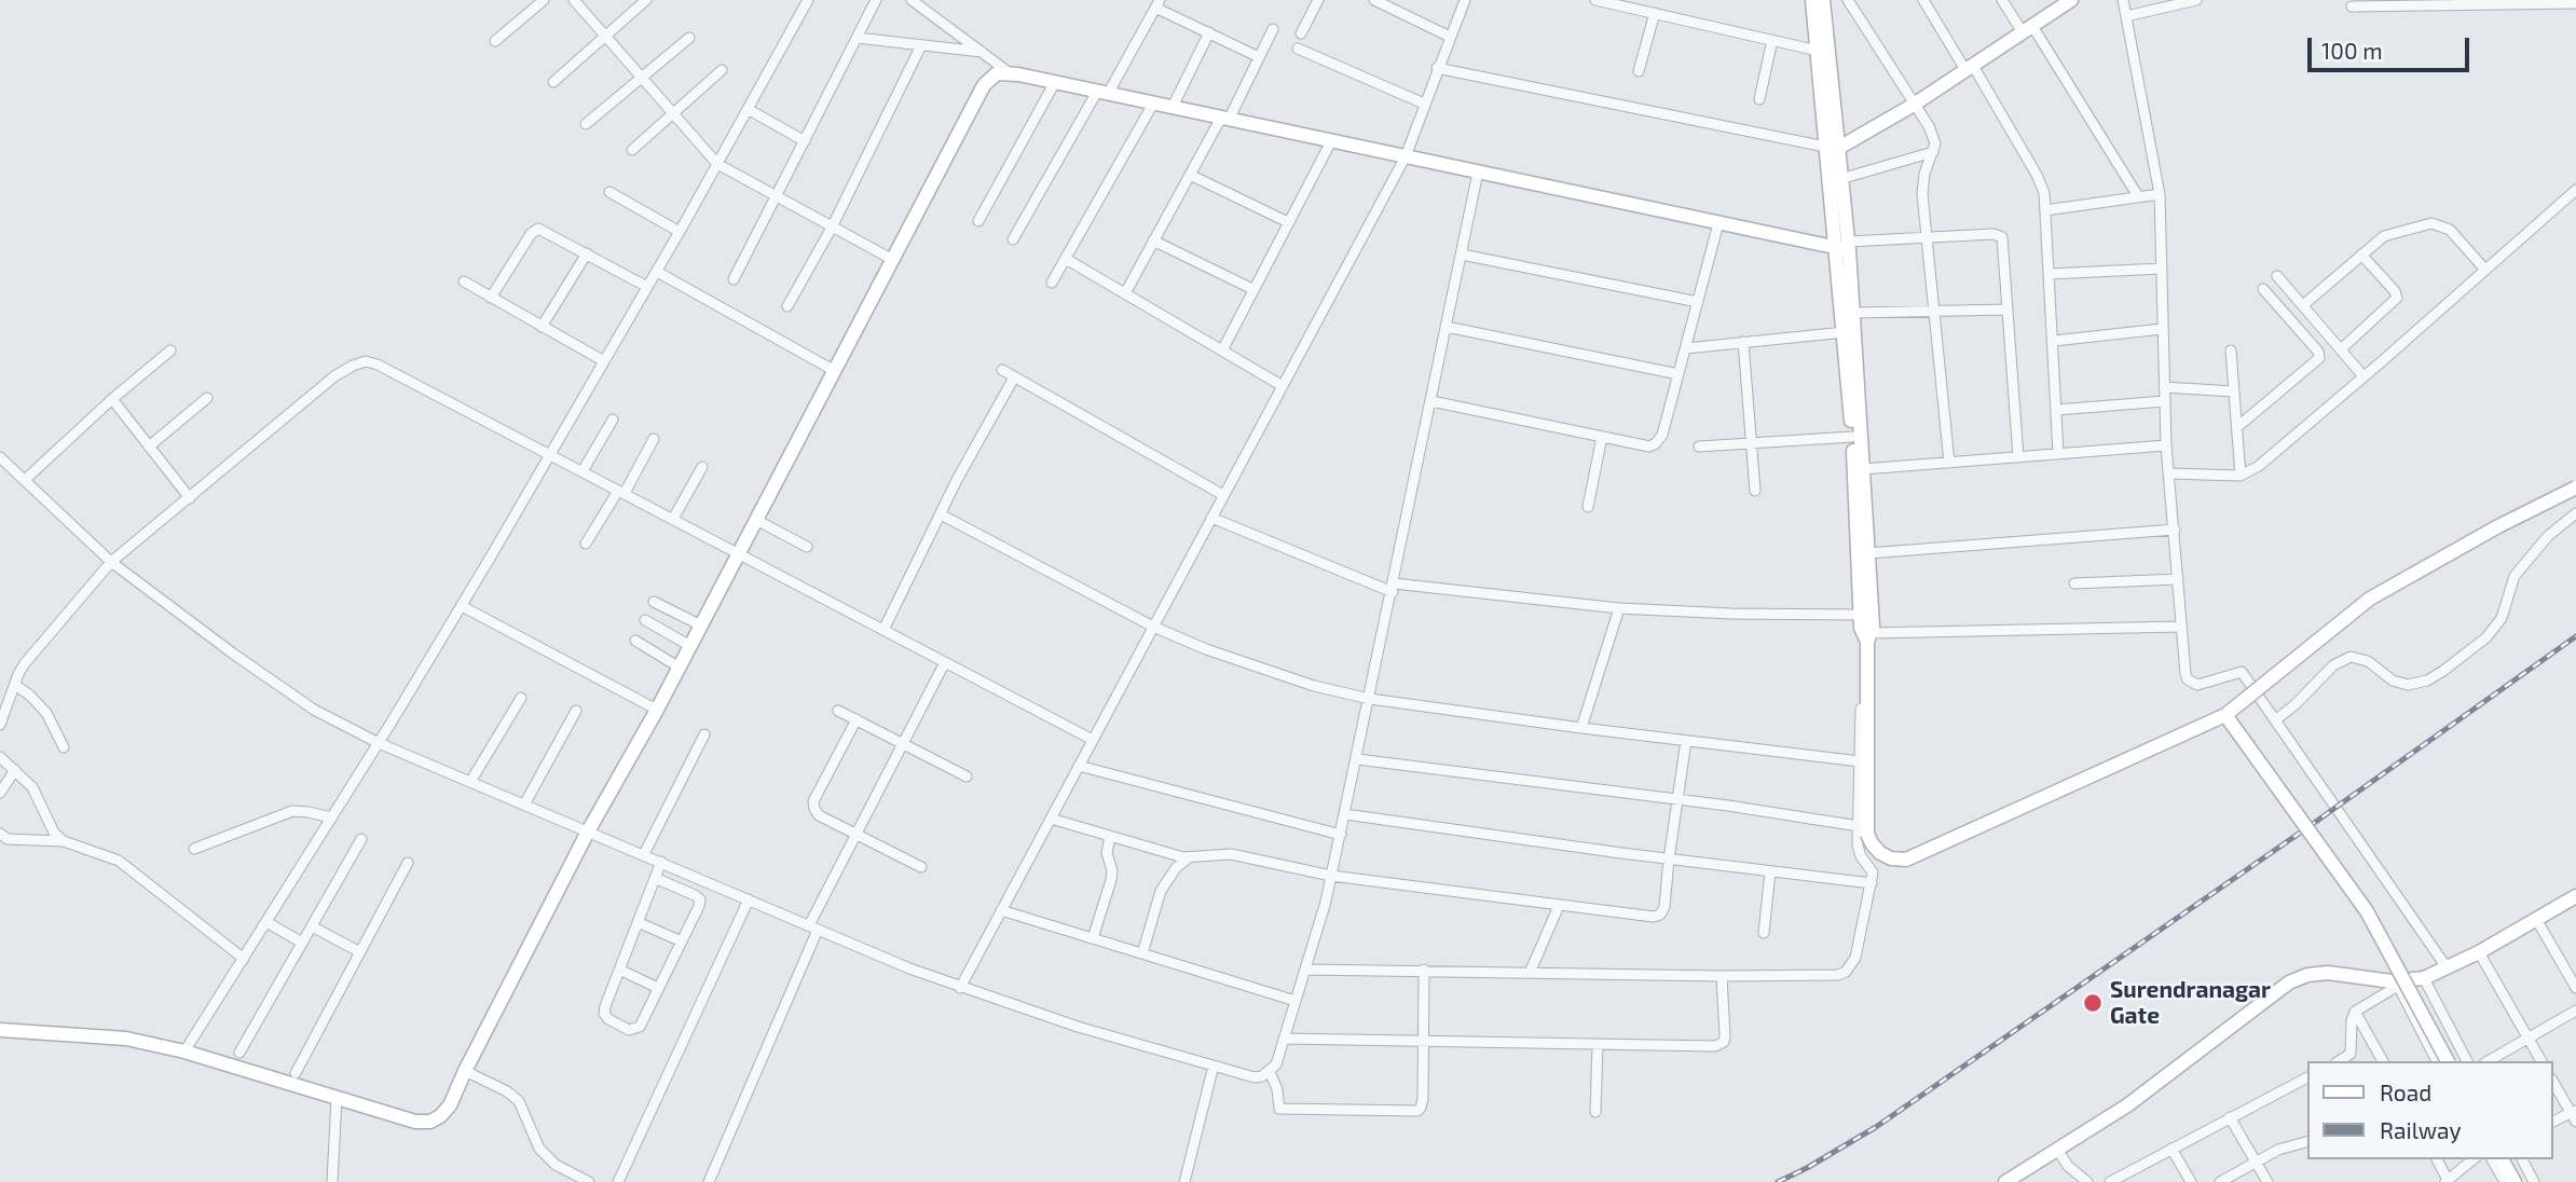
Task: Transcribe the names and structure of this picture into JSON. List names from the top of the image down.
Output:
{
  "places": ["Surendranagar Gate"],
  "legend": ["Road", "Railway"],
  "scale_bar": "100 m"
}
